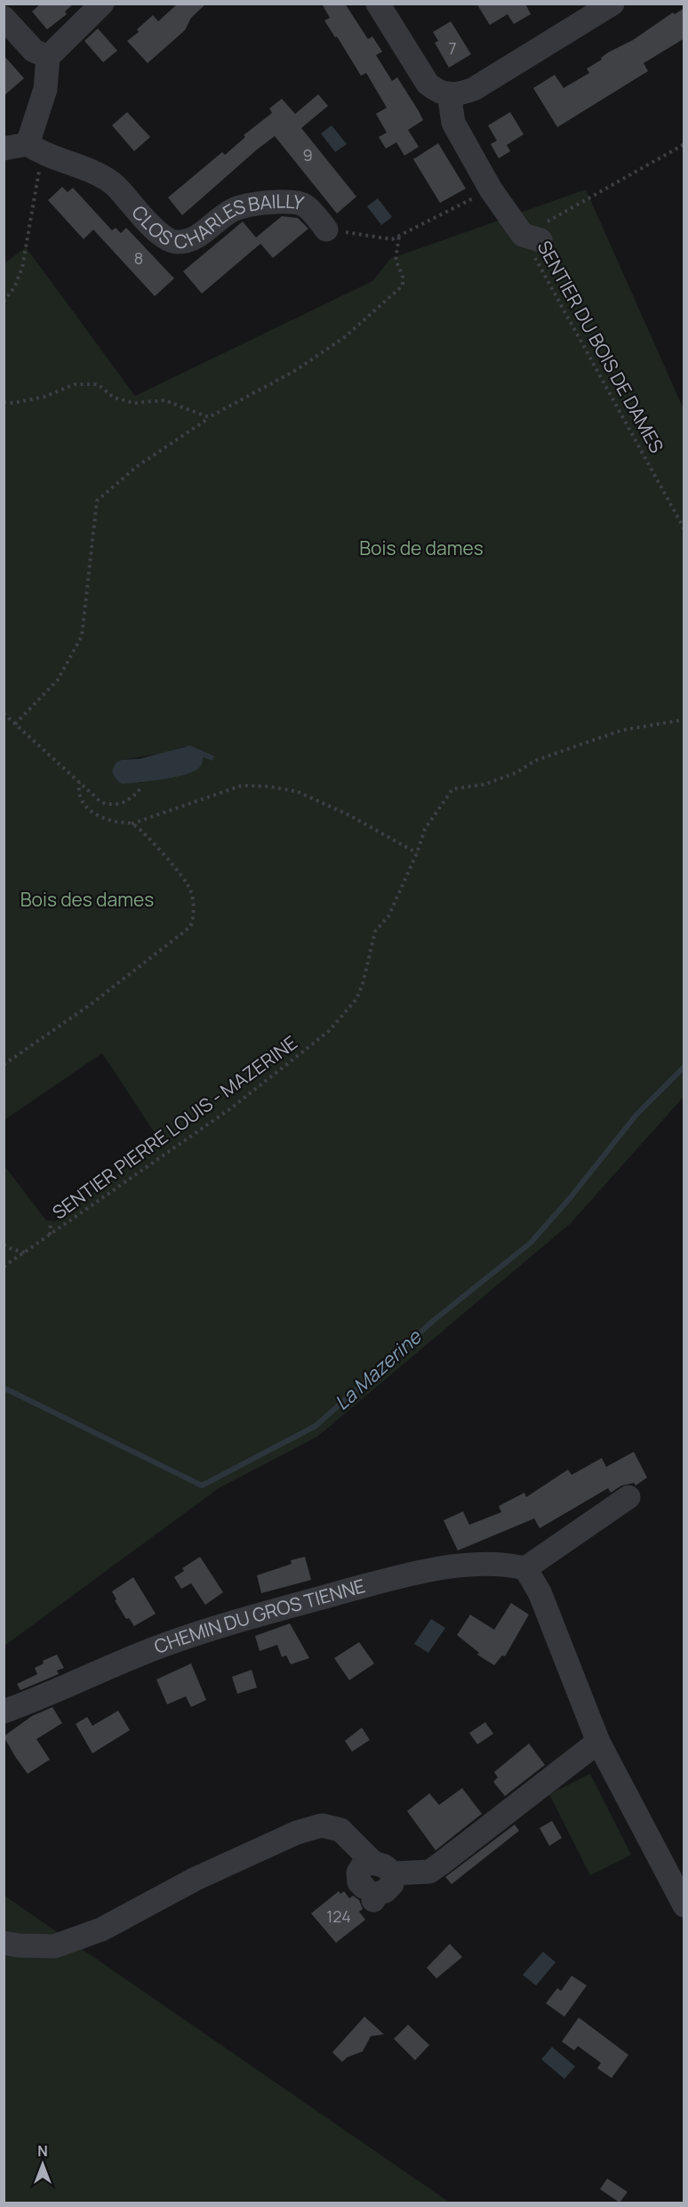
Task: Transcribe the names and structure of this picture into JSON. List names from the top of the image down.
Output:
{
  "streets": {
    "street": ["CLOS CHARLES BAILLY", "CHEMIN DU GROS TIENNE"],
    "path": ["SENTIER DU BOIS DE DAMES", "SENTIER PIERRE LOUIS - MAZERINE"]
  },
  "water": ["La Mazerine"],
  "parks": ["Bois de dames", "Bois des dames"],
  "house_numbers": [
    "7",
    "9",
    "8",
    "124"
  ],
  "north": "top"
}
